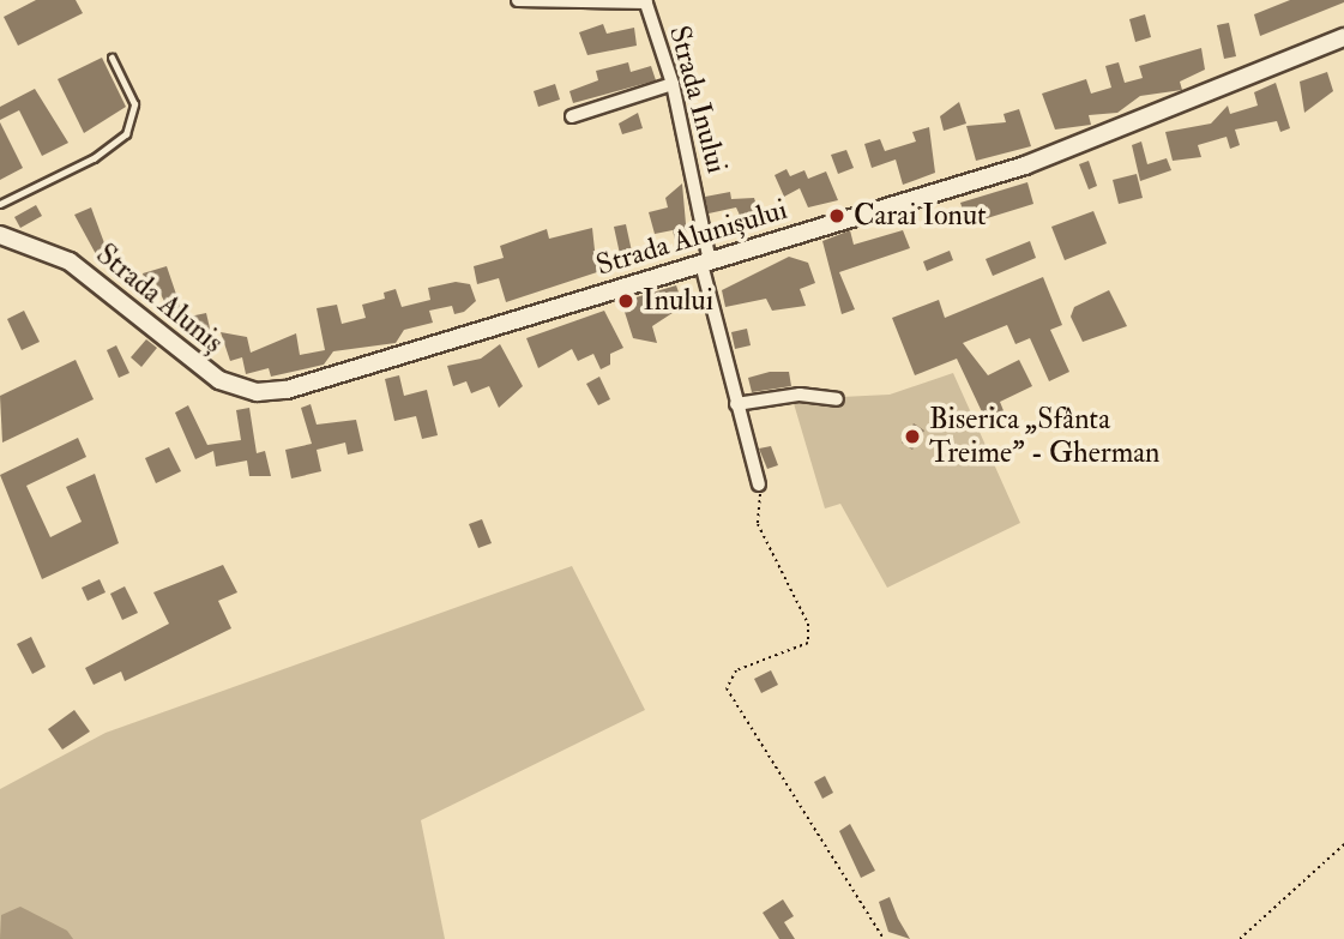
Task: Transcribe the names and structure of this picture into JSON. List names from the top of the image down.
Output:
{
  "streets": {
    "main road": ["Strada Alunișului", "Strada Aluniș"],
    "street": ["Strada Inului"]
  },
  "crossings": [
    ["Strada Inului", "Strada Alunișului"],
    ["Strada Alunișului", "Strada Aluniș"]
  ],
  "places": ["Carai Ionut", "Inului", "Biserica „Sfânta Treime” - Gherman"]
}
